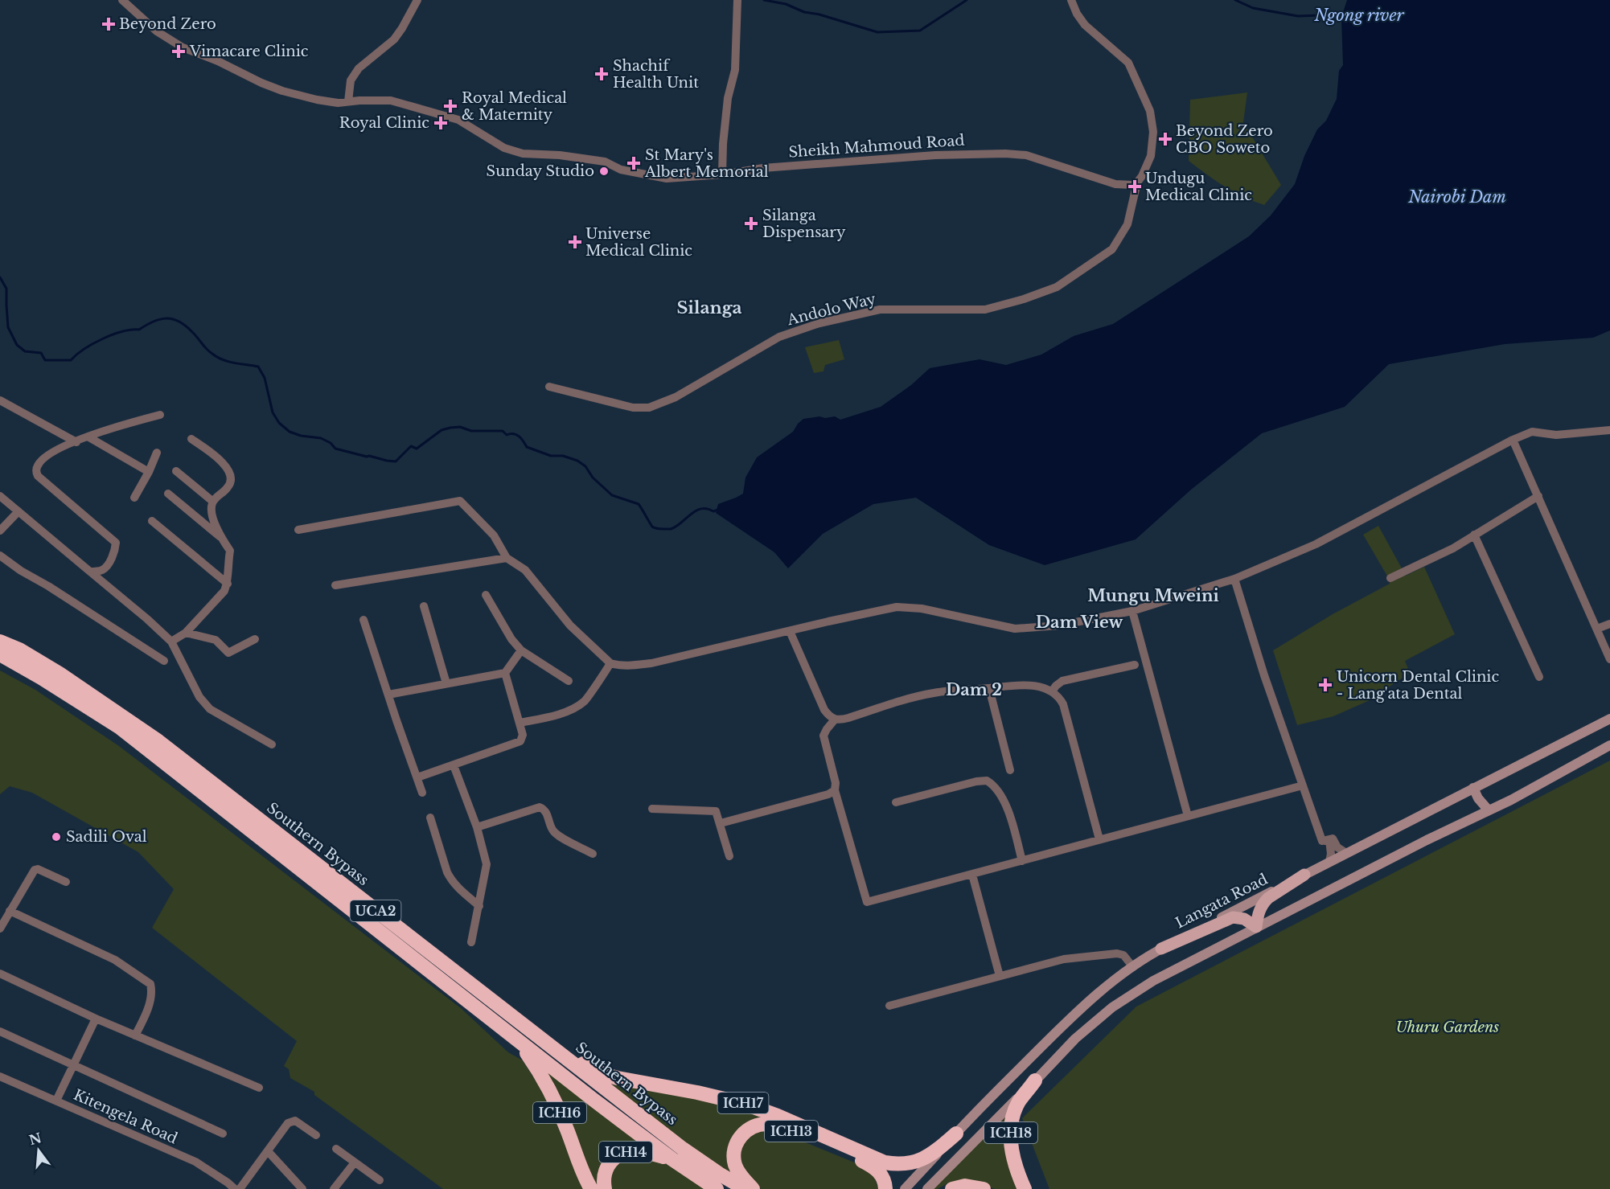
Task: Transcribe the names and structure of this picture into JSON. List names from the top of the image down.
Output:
{
  "streets": {
    "highway": [
      "Southern Bypass",
      "UCA2",
      "ICH17",
      "ICH16",
      "ICH13",
      "ICH18",
      "ICH14"
    ],
    "main road": ["Langata Road"],
    "street": ["Sheikh Mahmoud Road", "Andolo Way", "Kitengela Road"]
  },
  "crossings": [
    ["Sheikh Mahmoud Road", "Andolo Way"],
    ["Southern Bypass", "ICH17"],
    ["Southern Bypass", "ICH16"],
    ["Southern Bypass", "ICH14"],
    ["Langata Road", "ICH17"]
  ],
  "districts": [
    "Silanga",
    "Mungu Mweini",
    "Dam View",
    "Dam 2"
  ],
  "water": ["Ngong river", "Nairobi Dam"],
  "parks": ["Uhuru Gardens"],
  "places": {
    "health": [
      "Beyond Zero",
      "Vimacare Clinic",
      "Shachif Health Unit",
      "Royal Medical & Maternity",
      "Royal Clinic",
      "Beyond Zero CBO Soweto",
      "St Mary's Albert Memorial",
      "Undugu Medical Clinic",
      "Silanga Dispensary",
      "Universe Medical Clinic",
      "Unicorn Dental Clinic - Lang'ata Dental"
    ],
    "other": ["Sunday Studio", "Sadili Oval"]
  },
  "north": "top"
}
